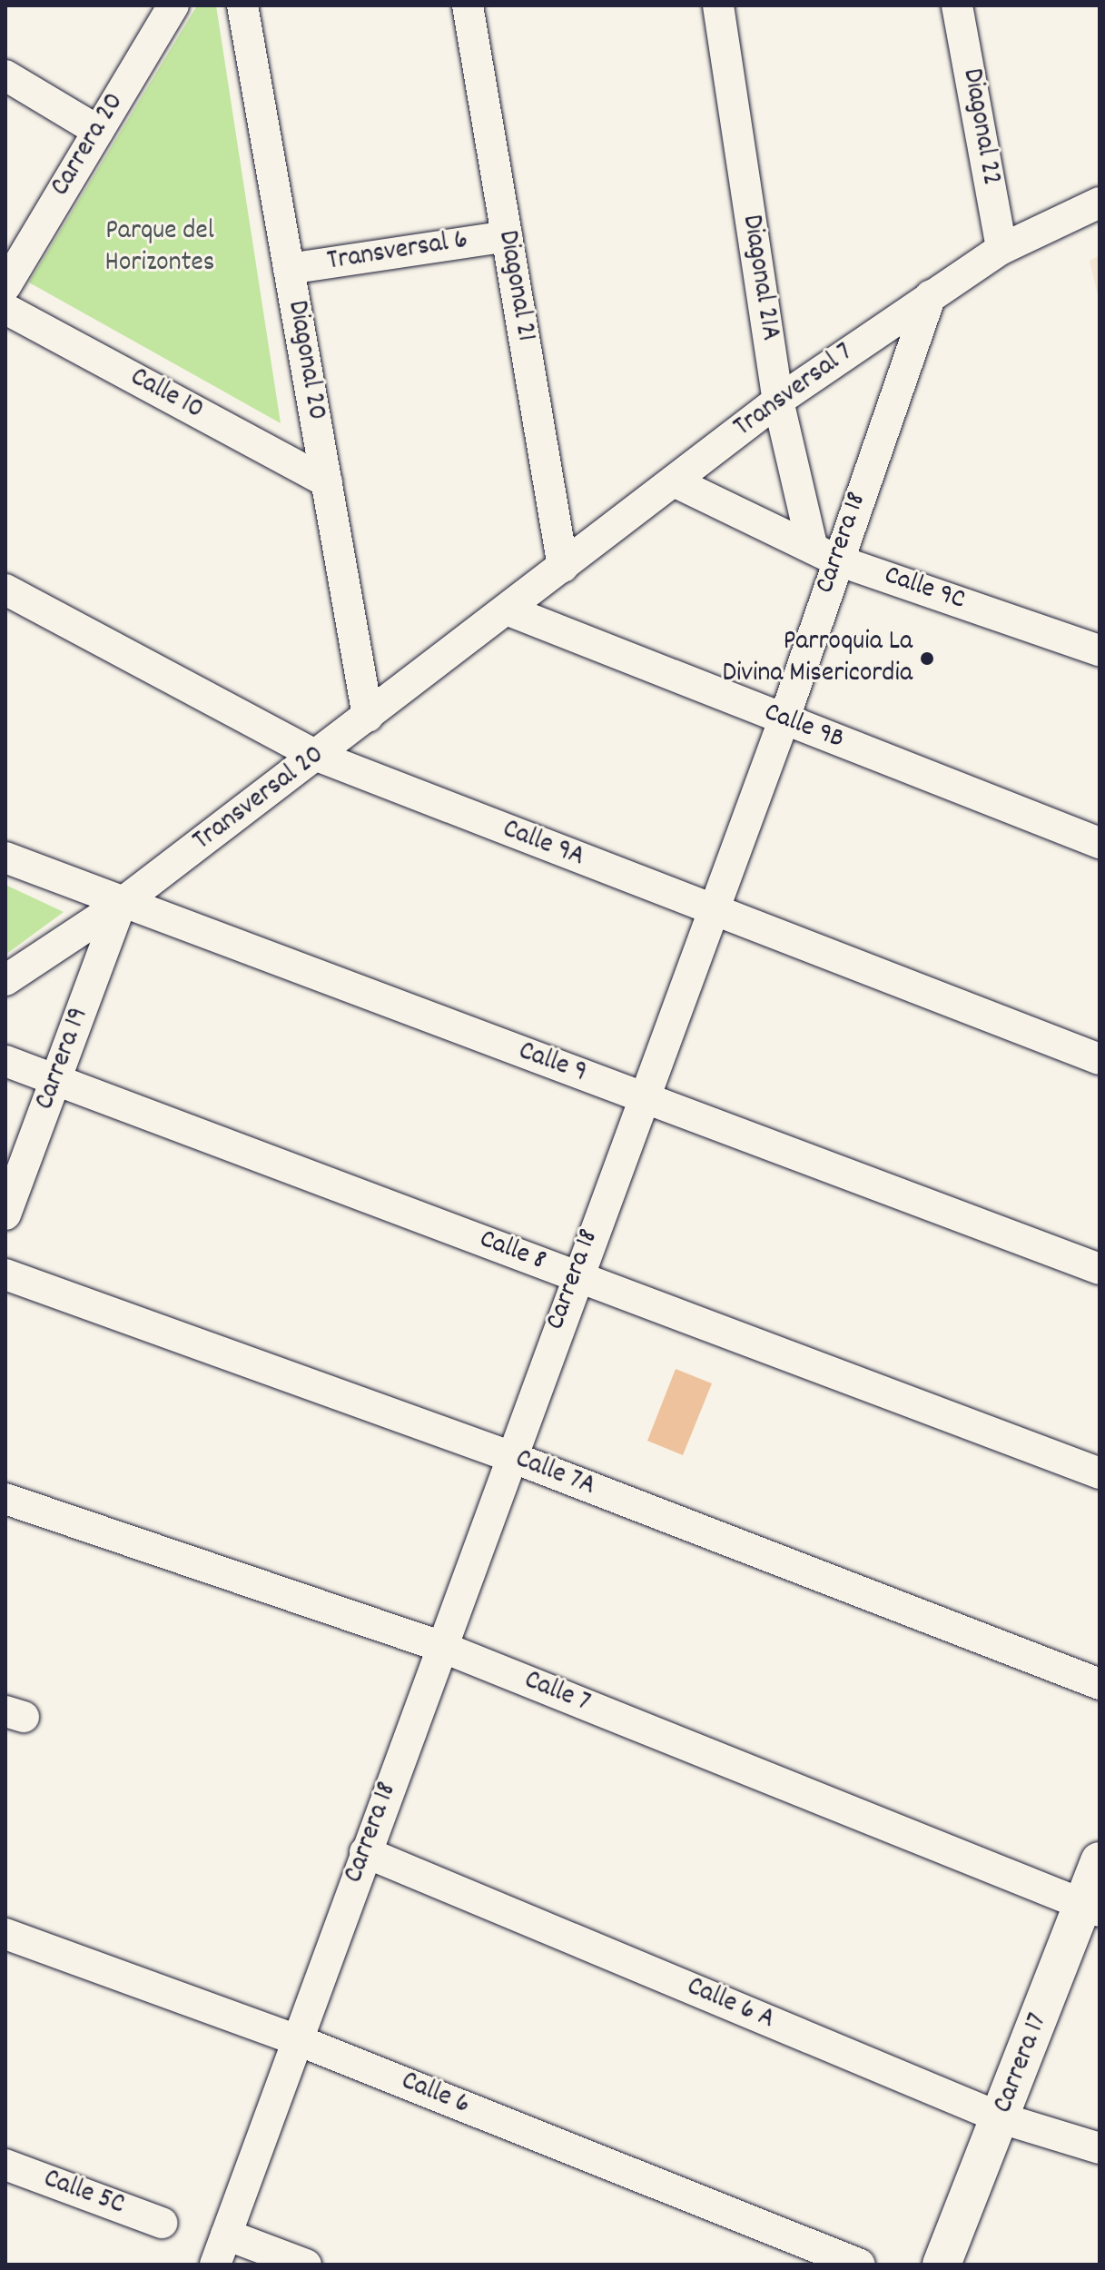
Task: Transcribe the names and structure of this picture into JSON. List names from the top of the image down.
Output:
{
  "streets": {
    "street": [
      "Diagonal 22",
      "Carrera 20",
      "Transversal 6",
      "Diagonal 21A",
      "Diagonal 21",
      "Diagonal 20",
      "Transversal 7",
      "Calle 10",
      "Carrera 18",
      "Calle 9C",
      "Calle 9B",
      "Transversal 20",
      "Calle 9A",
      "Carrera 19",
      "Calle 9",
      "Calle 8",
      "Calle 7A",
      "Calle 7",
      "Calle 6 A",
      "Carrera 17",
      "Calle 6",
      "Calle 5C"
    ]
  },
  "crossings": [
    ["Diagonal 22", "Transversal 7"],
    ["Transversal 6", "Diagonal 21"],
    ["Transversal 6", "Diagonal 20"],
    ["Diagonal 21A", "Transversal 7"],
    ["Diagonal 21A", "Carrera 18"],
    ["Diagonal 21A", "Calle 9C"],
    ["Diagonal 21", "Transversal 7"],
    ["Diagonal 20", "Calle 10"],
    ["Diagonal 20", "Transversal 20"],
    ["Transversal 7", "Carrera 18"],
    ["Transversal 7", "Calle 9C"],
    ["Transversal 7", "Calle 9B"],
    ["Transversal 7", "Transversal 20"],
    ["Carrera 18", "Calle 9C"],
    ["Carrera 18", "Calle 9B"],
    ["Carrera 18", "Calle 9A"],
    ["Carrera 18", "Calle 9"],
    ["Carrera 18", "Calle 8"],
    ["Carrera 18", "Calle 7A"],
    ["Carrera 18", "Calle 7"],
    ["Carrera 18", "Calle 6 A"],
    ["Carrera 18", "Calle 6"],
    ["Calle 9B", "Transversal 20"],
    ["Transversal 20", "Calle 9A"],
    ["Transversal 20", "Carrera 19"],
    ["Transversal 20", "Calle 9"],
    ["Carrera 19", "Calle 9"],
    ["Carrera 19", "Calle 8"],
    ["Calle 7", "Carrera 17"],
    ["Calle 6 A", "Carrera 17"]
  ],
  "parks": ["Parque del Horizontes"],
  "places": ["Parroquia La Divina Misericordia"]
}
